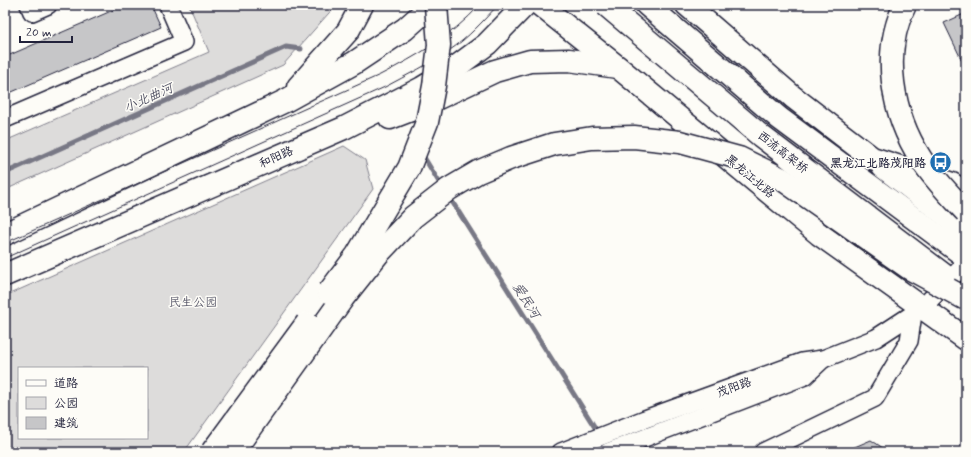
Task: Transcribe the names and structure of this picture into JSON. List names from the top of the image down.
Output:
{
  "streets": {
    "main road": ["西流高架桥", "和阳路", "黑龙江北路"],
    "street": ["茂阳路"]
  },
  "crossings": [
    ["黑龙江北路", "茂阳路"]
  ],
  "water": ["小北曲河", "爱民河"],
  "parks": ["民生公园"],
  "places": {
    "bus stop": ["黑龙江北路茂阳路"]
  },
  "legend": ["道路", "公园", "建筑"],
  "scale_bar": "20 m"
}
